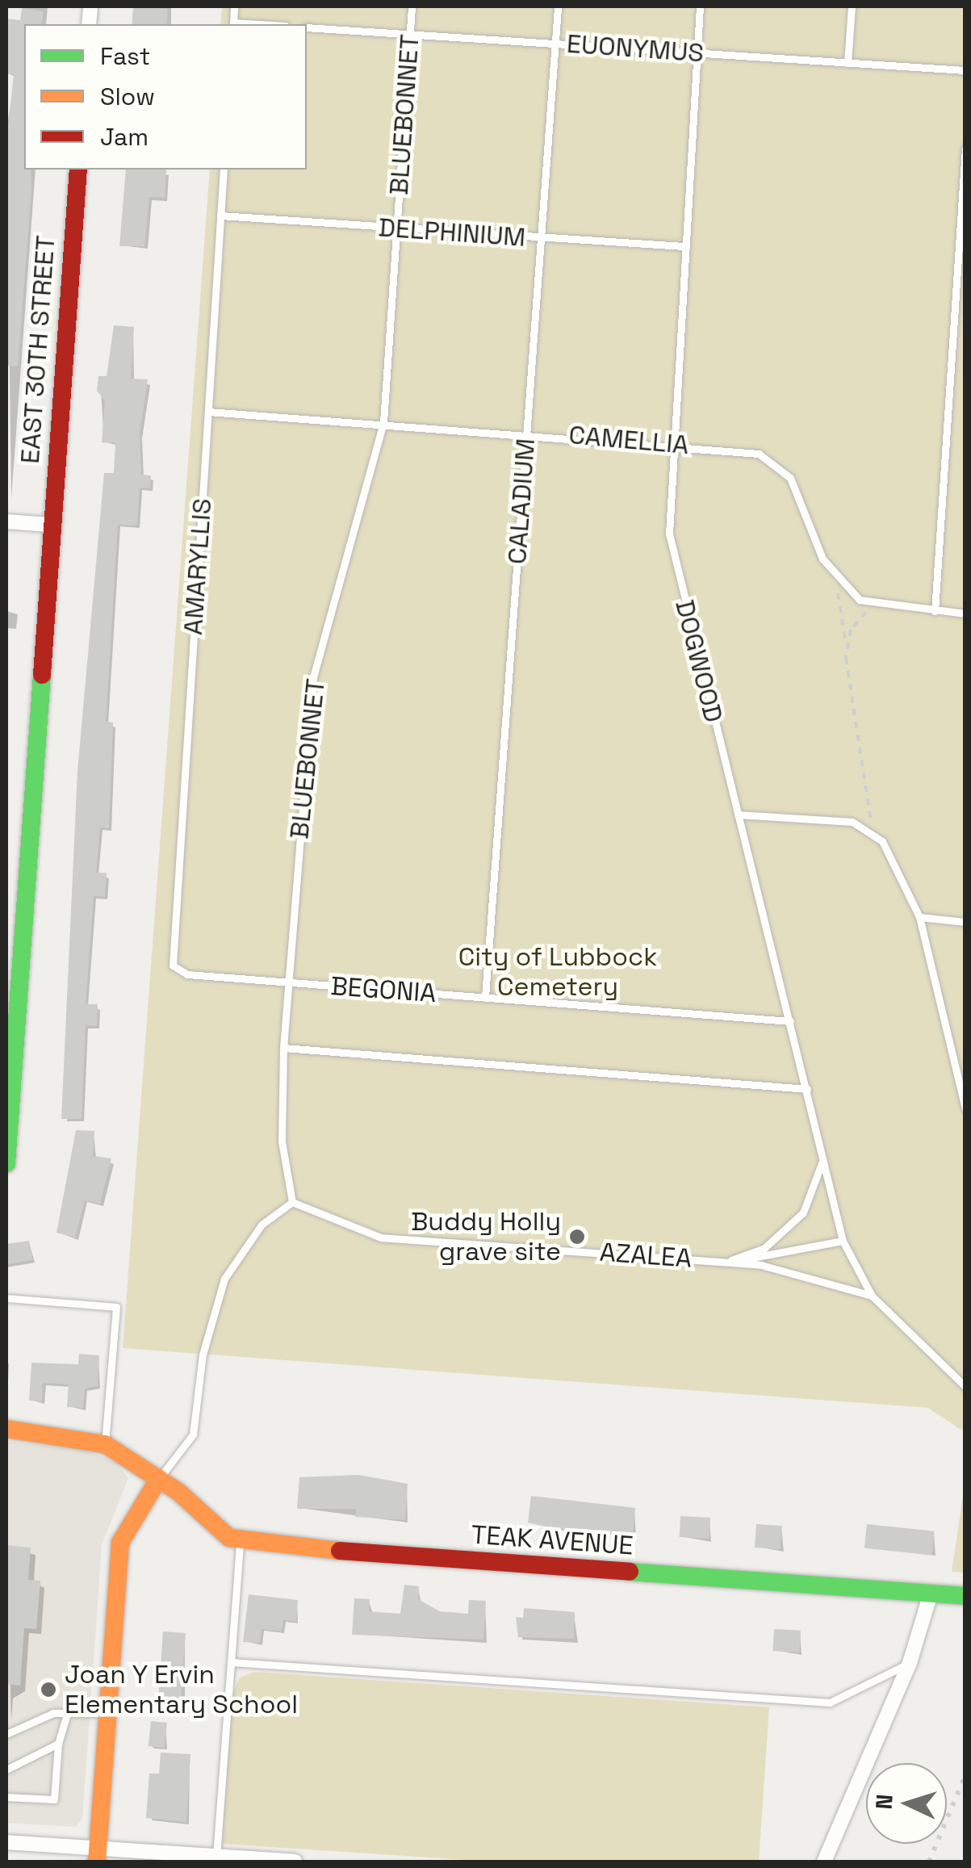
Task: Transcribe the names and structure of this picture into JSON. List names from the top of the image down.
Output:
{
  "streets": {
    "street": ["EAST 30TH STREET", "TEAK AVENUE"],
    "lane": [
      "EUONYMUS",
      "BLUEBONNET",
      "DELPHINIUM",
      "CAMELLIA",
      "CALADIUM",
      "AMARYLLIS",
      "DOGWOOD",
      "BEGONIA",
      "AZALEA"
    ]
  },
  "crossings": [
    ["EUONYMUS", "BLUEBONNET"],
    ["EUONYMUS", "CALADIUM"],
    ["EUONYMUS", "DOGWOOD"],
    ["BLUEBONNET", "DELPHINIUM"],
    ["BLUEBONNET", "CAMELLIA"],
    ["BLUEBONNET", "BEGONIA"],
    ["BLUEBONNET", "AZALEA"],
    ["DELPHINIUM", "CALADIUM"],
    ["DELPHINIUM", "AMARYLLIS"],
    ["DELPHINIUM", "DOGWOOD"],
    ["CAMELLIA", "CALADIUM"],
    ["CAMELLIA", "AMARYLLIS"],
    ["CAMELLIA", "DOGWOOD"],
    ["CALADIUM", "BEGONIA"],
    ["AMARYLLIS", "BEGONIA"],
    ["DOGWOOD", "BEGONIA"],
    ["DOGWOOD", "AZALEA"]
  ],
  "parks": ["City of Lubbock Cemetery"],
  "places": ["Buddy Holly grave site", "Joan Y Ervin Elementary School"],
  "legend": ["Fast", "Slow", "Jam"],
  "north": "left"
}
